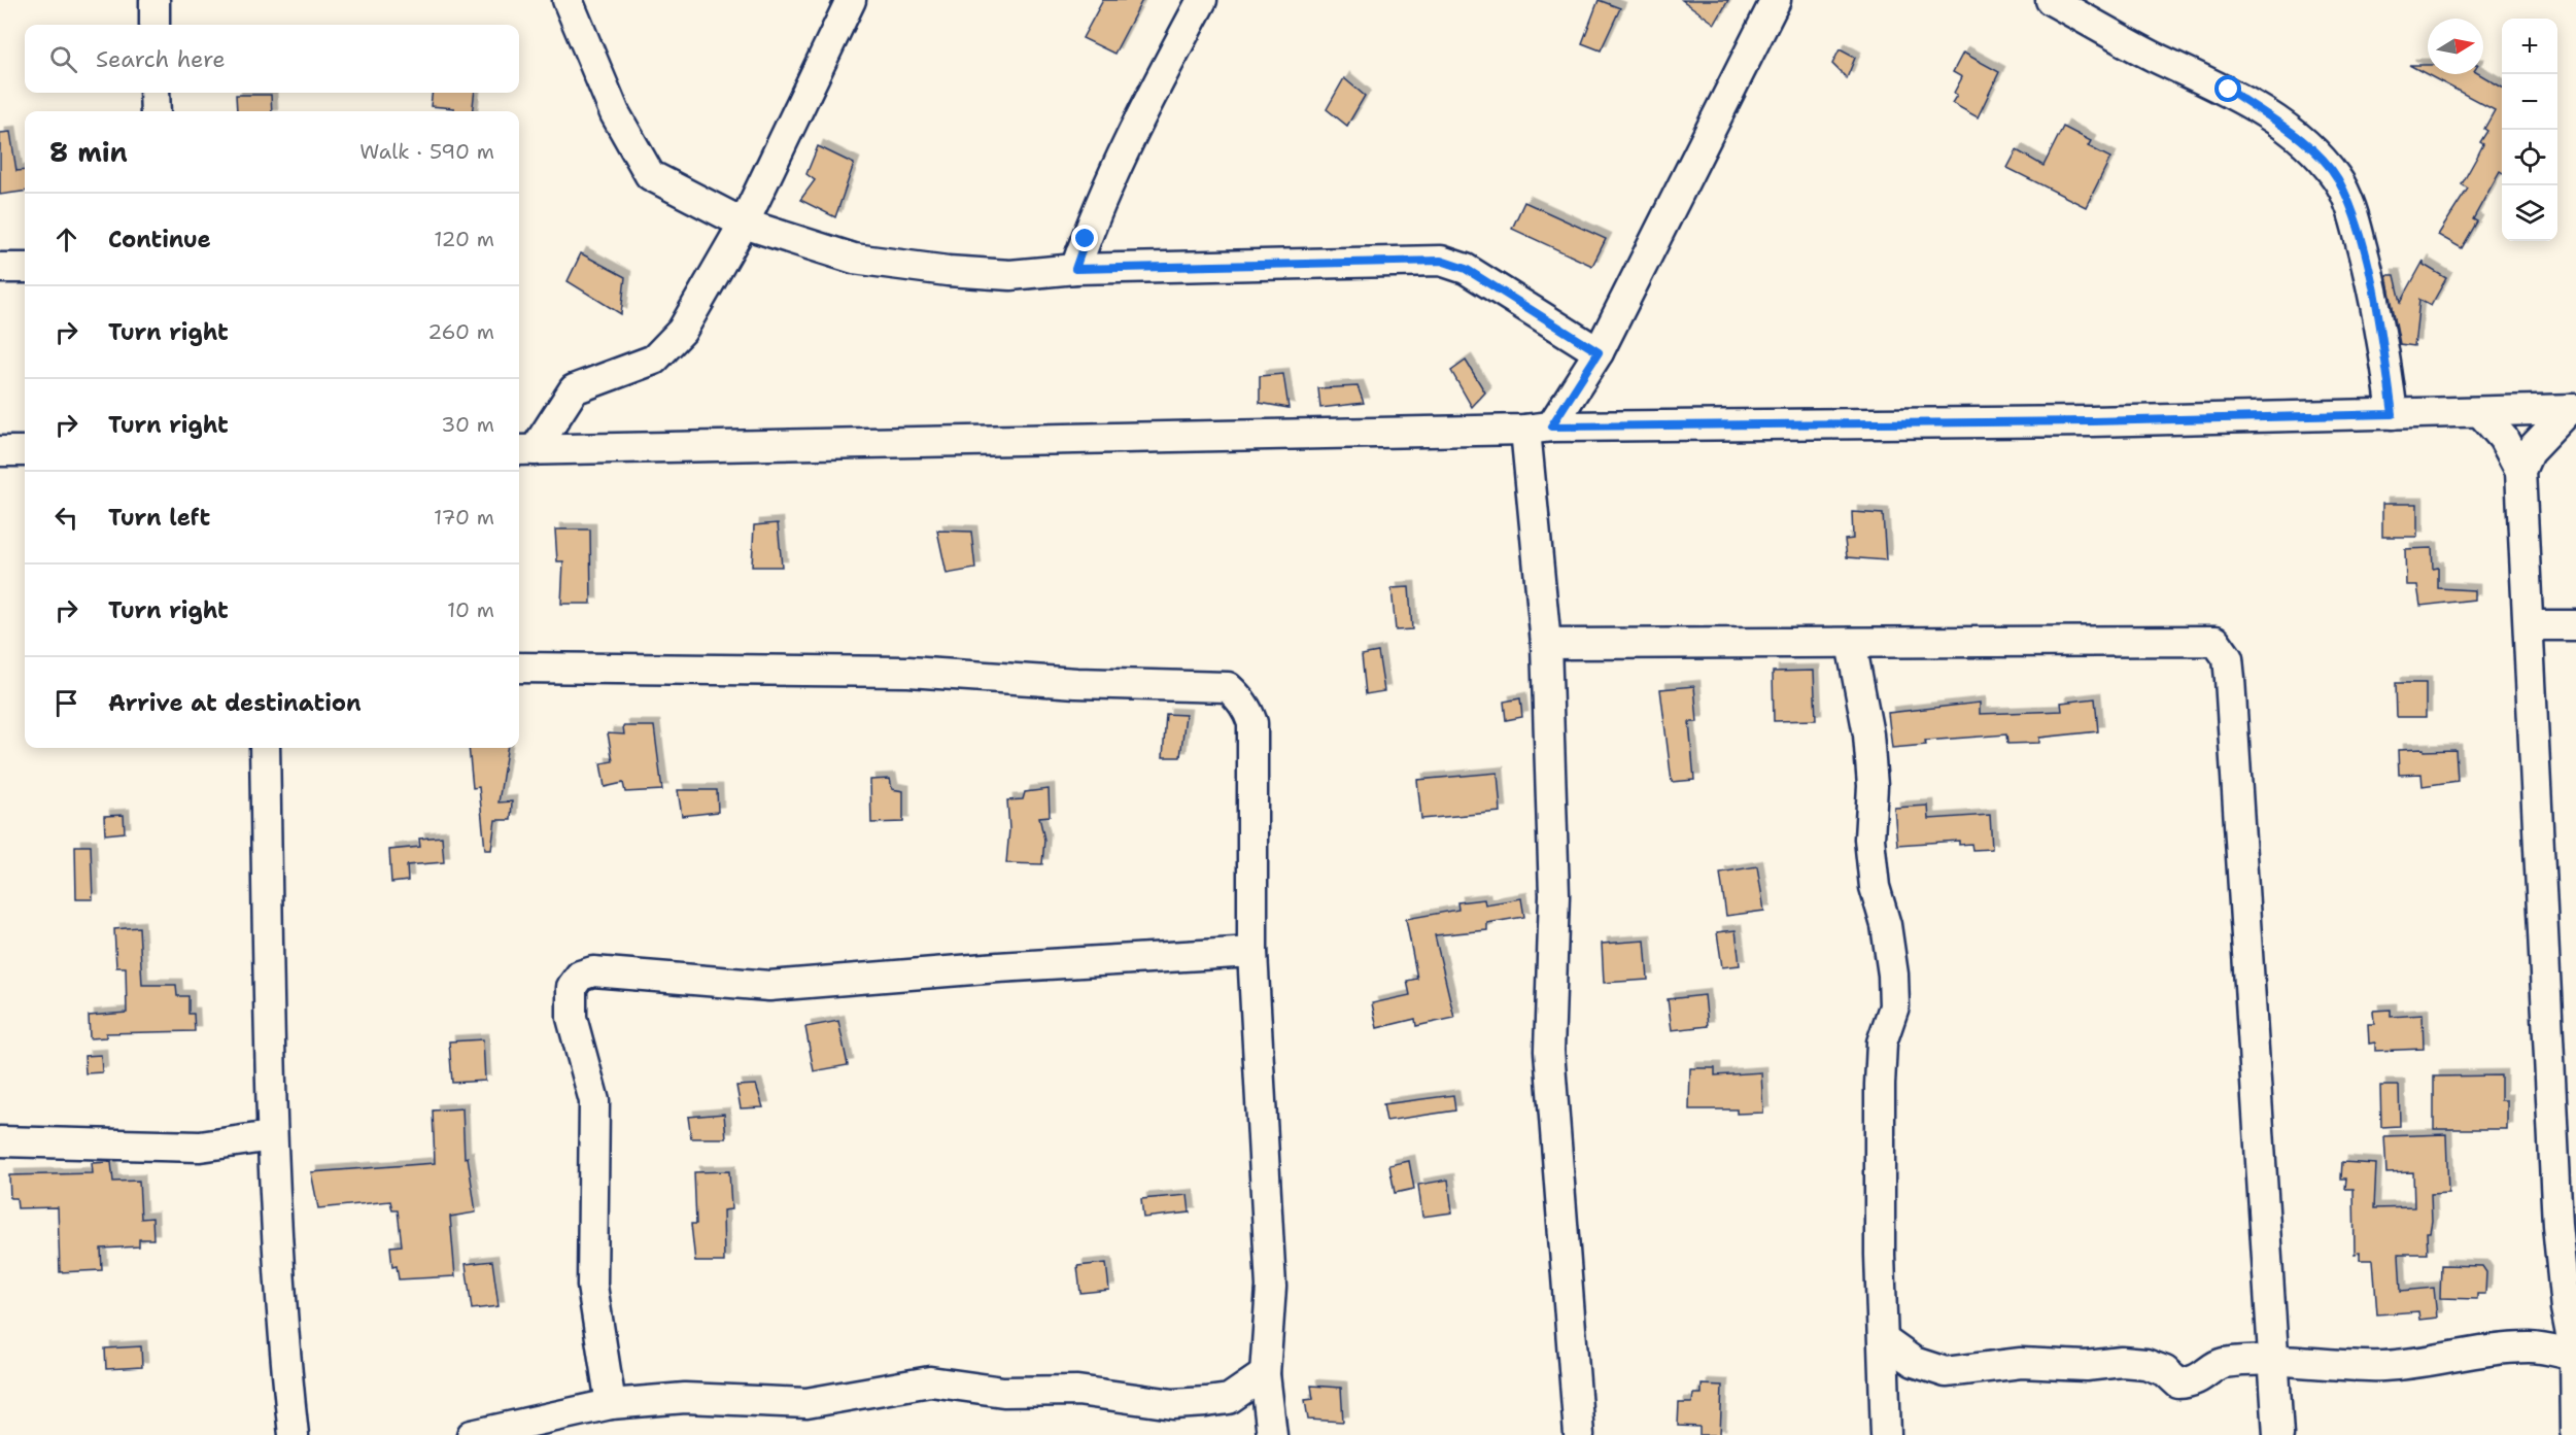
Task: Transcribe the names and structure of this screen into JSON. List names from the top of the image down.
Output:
{
  "north": "right",
  "page": {
    "map_buttons": ["+", "−"],
    "search": "Search here",
    "heading": ["8 min", "Walk · 590 m"],
    "list": [
      ["Continue", "120 m"],
      ["Turn right", "260 m"],
      ["Turn right", "30 m"],
      ["Turn left", "170 m"],
      ["Turn right", "10 m"],
      "Arrive at destination"
    ]
  }
}
